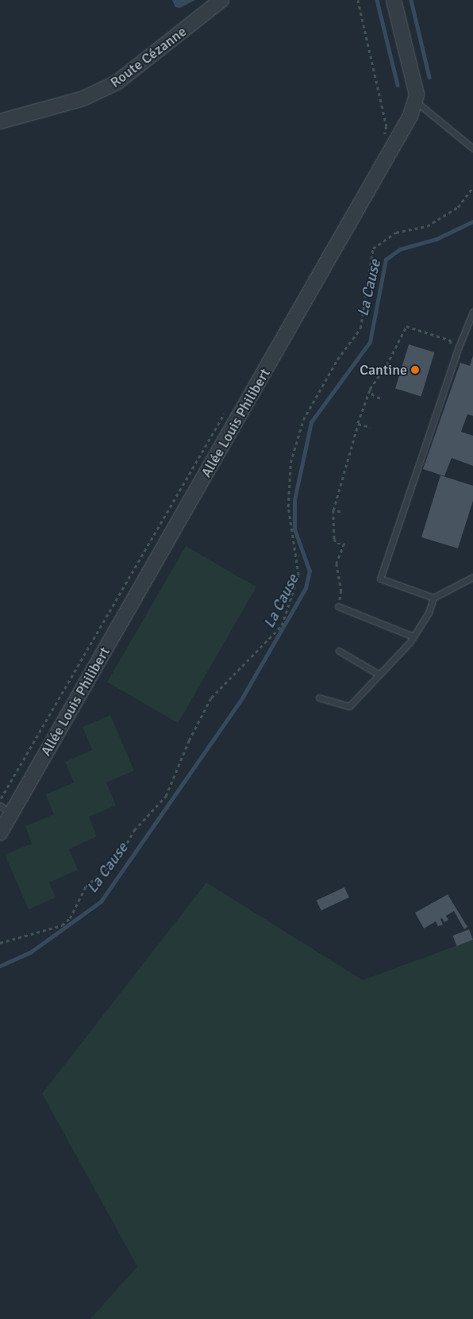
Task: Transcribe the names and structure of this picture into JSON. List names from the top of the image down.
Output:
{
  "streets": {
    "street": ["Route Cézanne", "Allée Louis Philibert"]
  },
  "water": ["La Cause"],
  "places": ["Cantine"]
}
